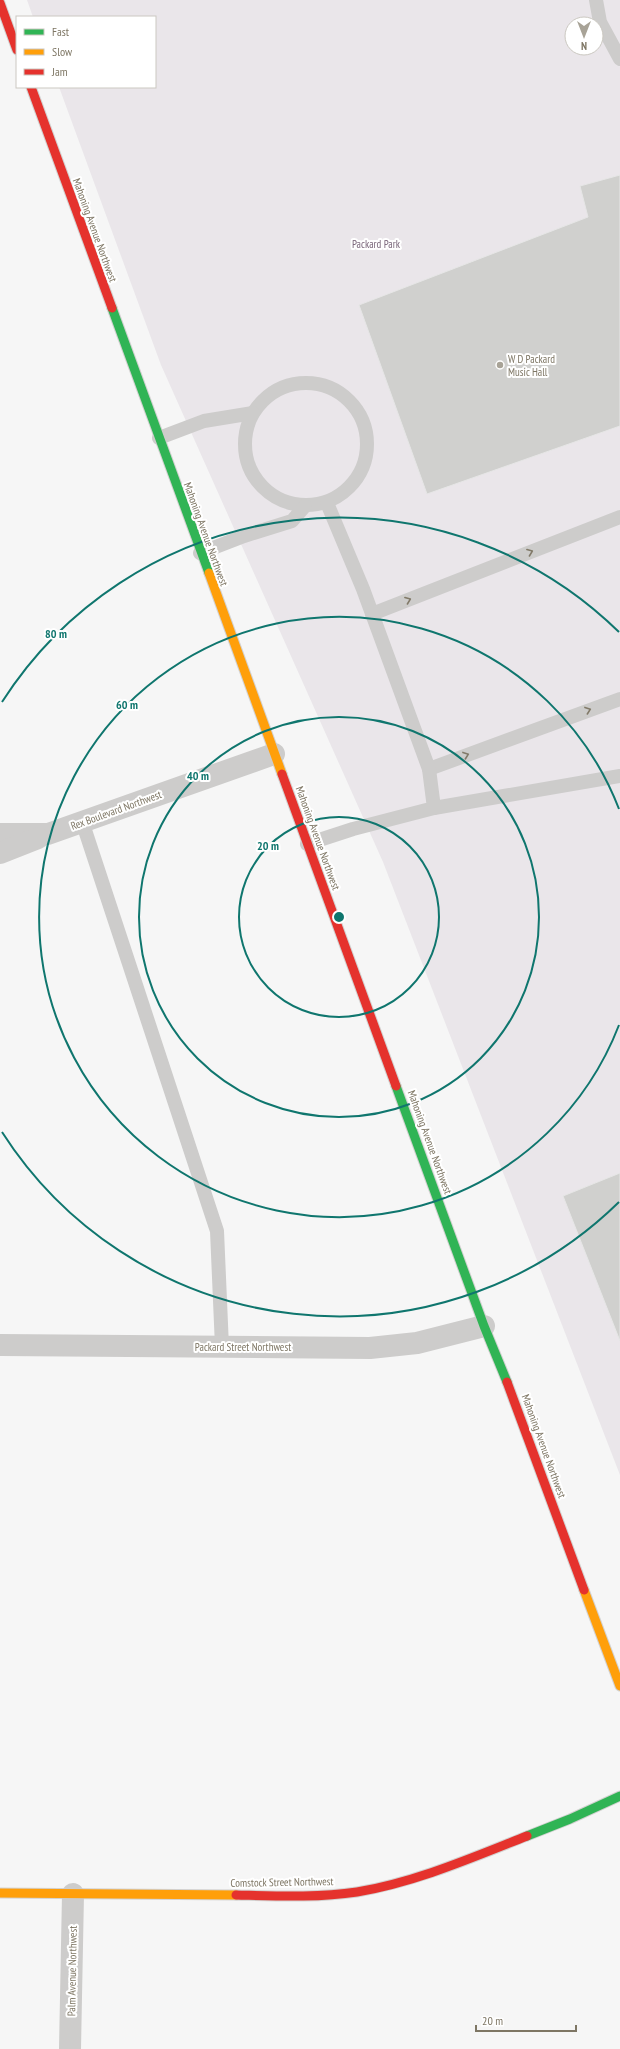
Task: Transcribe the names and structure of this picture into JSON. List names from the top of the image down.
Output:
{
  "streets": {
    "main road": ["Mahoning Avenue Northwest", "Comstock Street Northwest"],
    "street": ["Rex Boulevard Northwest", "Packard Street Northwest", "Palm Avenue Northwest"]
  },
  "crossings": [
    ["Mahoning Avenue Northwest", "Rex Boulevard Northwest"],
    ["Mahoning Avenue Northwest", "Packard Street Northwest"],
    ["Comstock Street Northwest", "Palm Avenue Northwest"]
  ],
  "parks": ["Packard Park"],
  "places": ["W D Packard Music Hall"],
  "legend": ["Fast", "Slow", "Jam"],
  "scale_bar": "20 m",
  "north": "bottom",
  "rings": [
    "80 m",
    "60 m",
    "40 m",
    "20 m"
  ]
}
